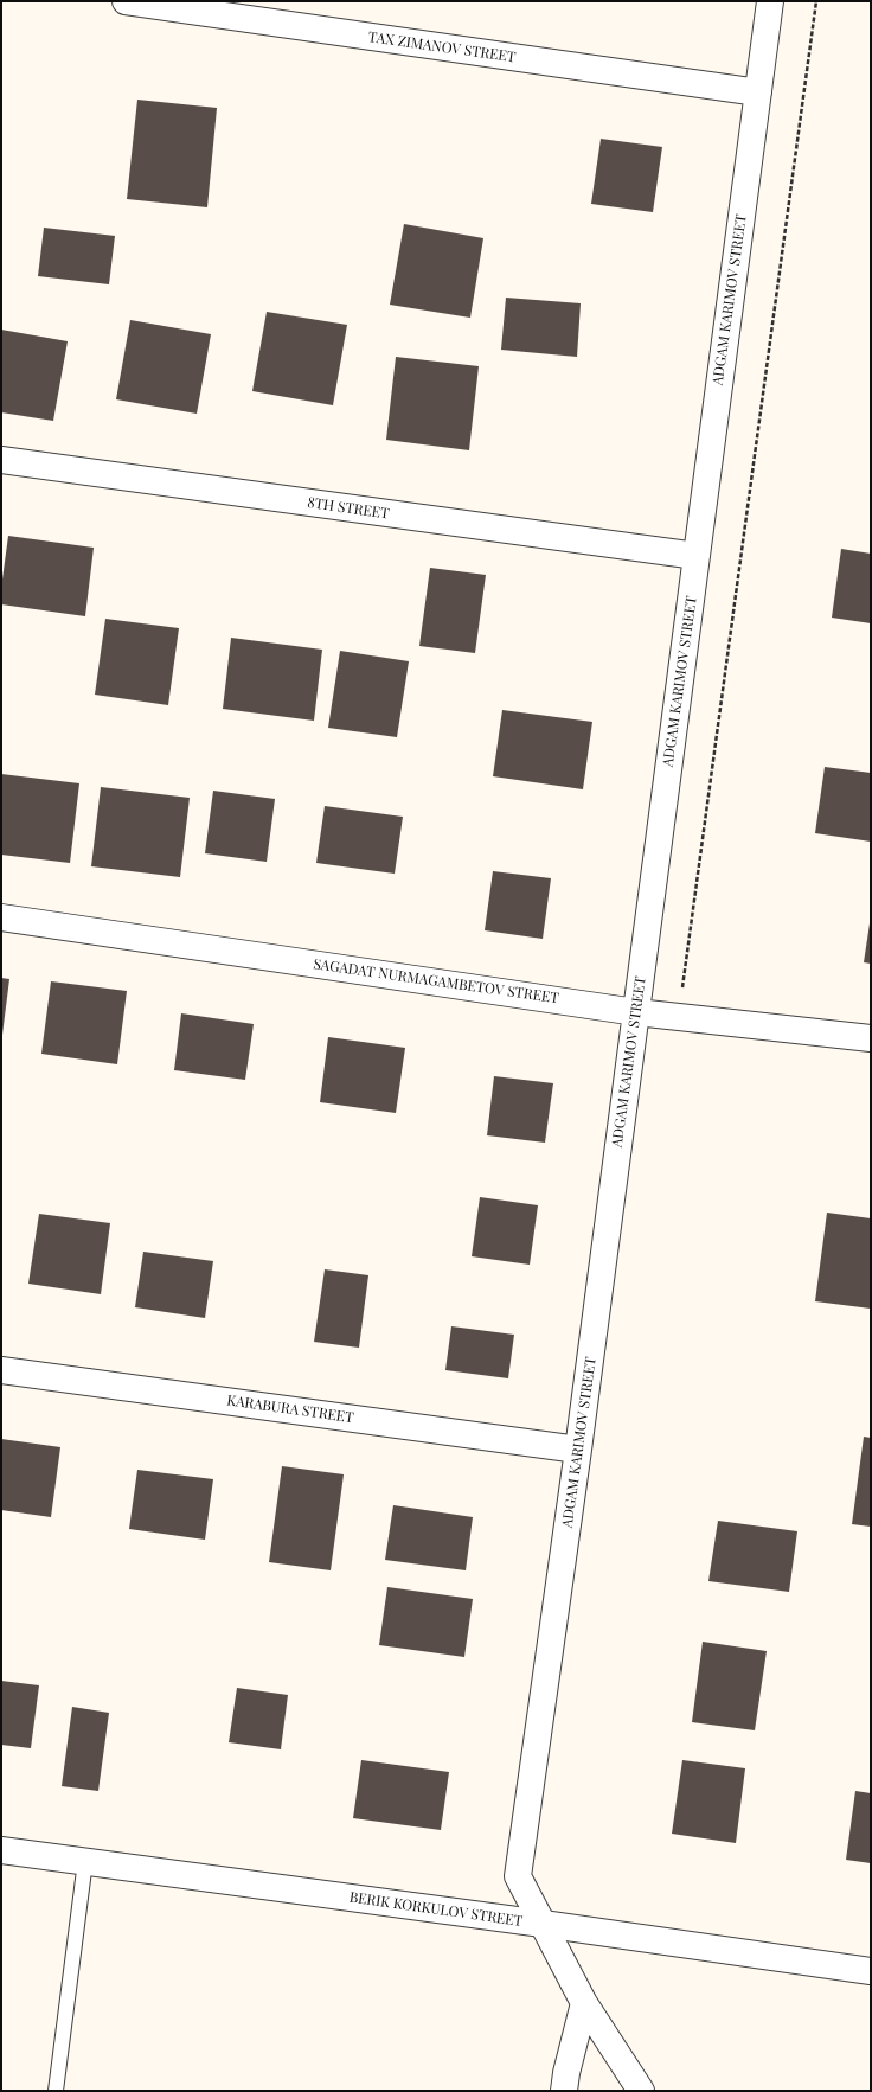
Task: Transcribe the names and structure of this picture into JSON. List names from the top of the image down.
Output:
{
  "streets": {
    "street": [
      "TAX ZIMANOV STREET",
      "ADGAM KARIMOV STREET",
      "8TH STREET",
      "SAGADAT NURMAGAMBETOV STREET",
      "KARABURA STREET",
      "BERIK KORKULOV STREET"
    ]
  },
  "crossings": [
    ["TAX ZIMANOV STREET", "ADGAM KARIMOV STREET"],
    ["ADGAM KARIMOV STREET", "8TH STREET"],
    ["ADGAM KARIMOV STREET", "SAGADAT NURMAGAMBETOV STREET"],
    ["ADGAM KARIMOV STREET", "KARABURA STREET"],
    ["ADGAM KARIMOV STREET", "BERIK KORKULOV STREET"]
  ]
}
